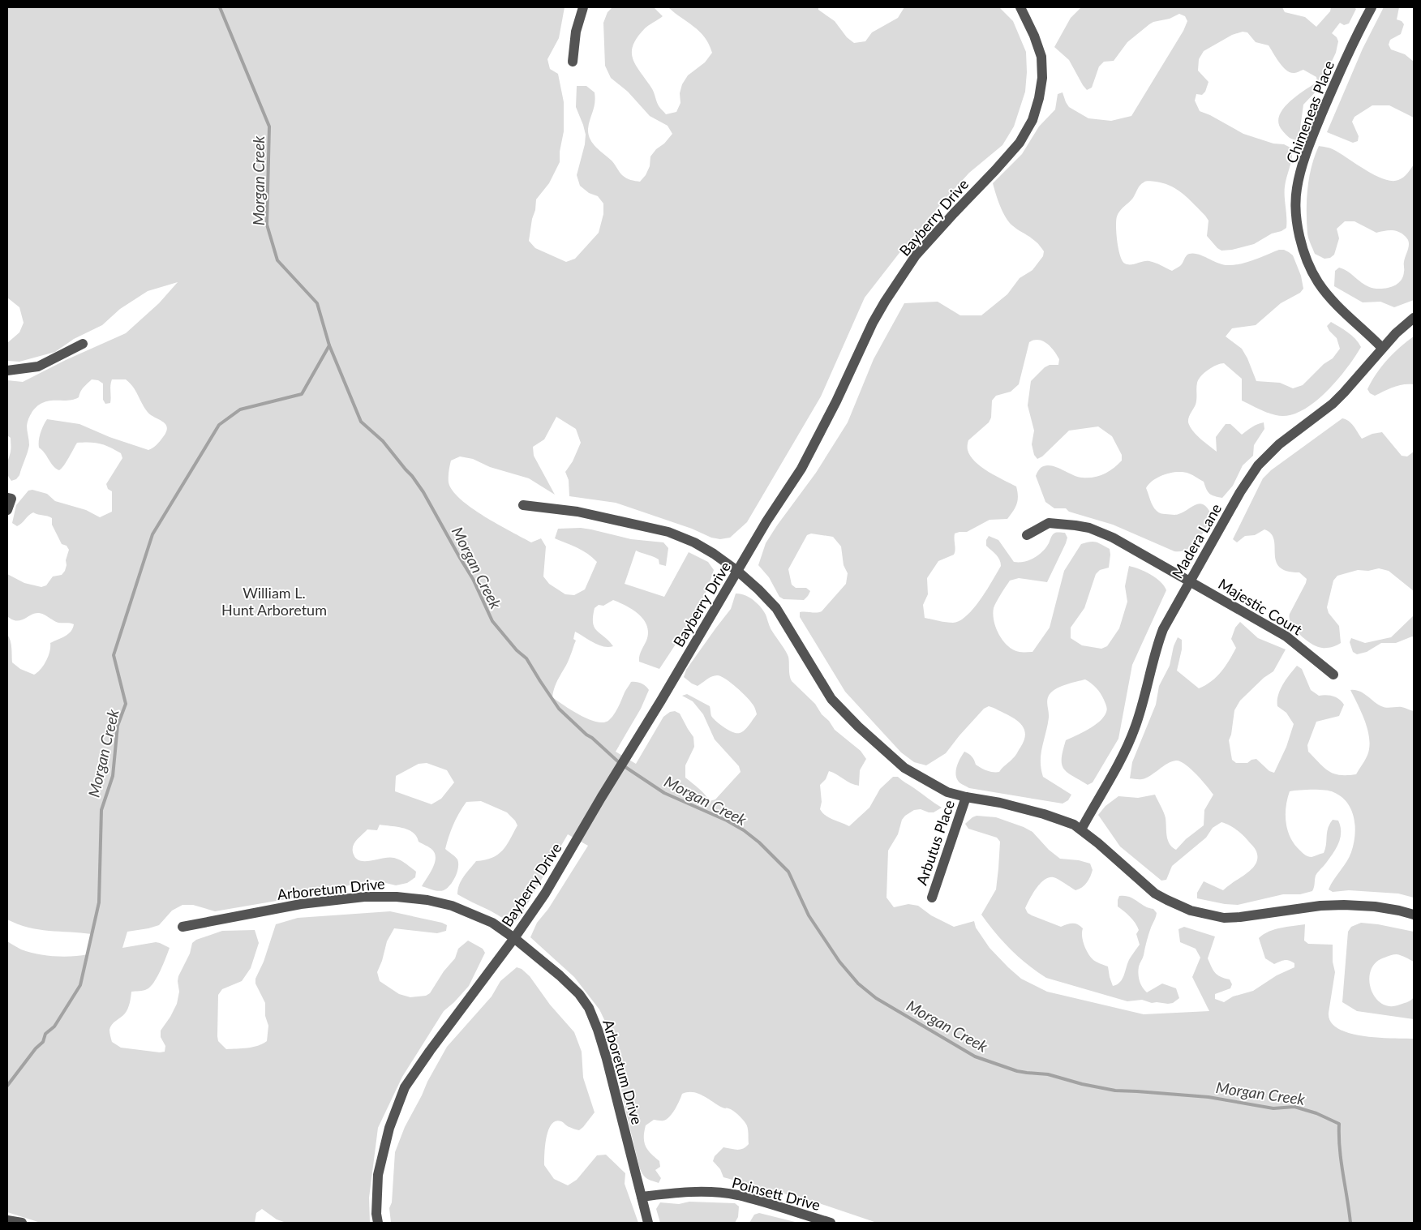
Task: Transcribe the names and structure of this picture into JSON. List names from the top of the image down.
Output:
{
  "streets": {
    "street": [
      "Chimeneas Place",
      "Bayberry Drive",
      "Madera Lane",
      "Majestic Court",
      "Arbutus Place",
      "Arboretum Drive",
      "Poinsett Drive"
    ]
  },
  "crossings": [
    ["Chimeneas Place", "Madera Lane"],
    ["Bayberry Drive", "Arboretum Drive"],
    ["Madera Lane", "Majestic Court"],
    ["Arboretum Drive", "Poinsett Drive"]
  ],
  "water": ["Morgan Creek"],
  "parks": ["William L. Hunt Arboretum"]
}
